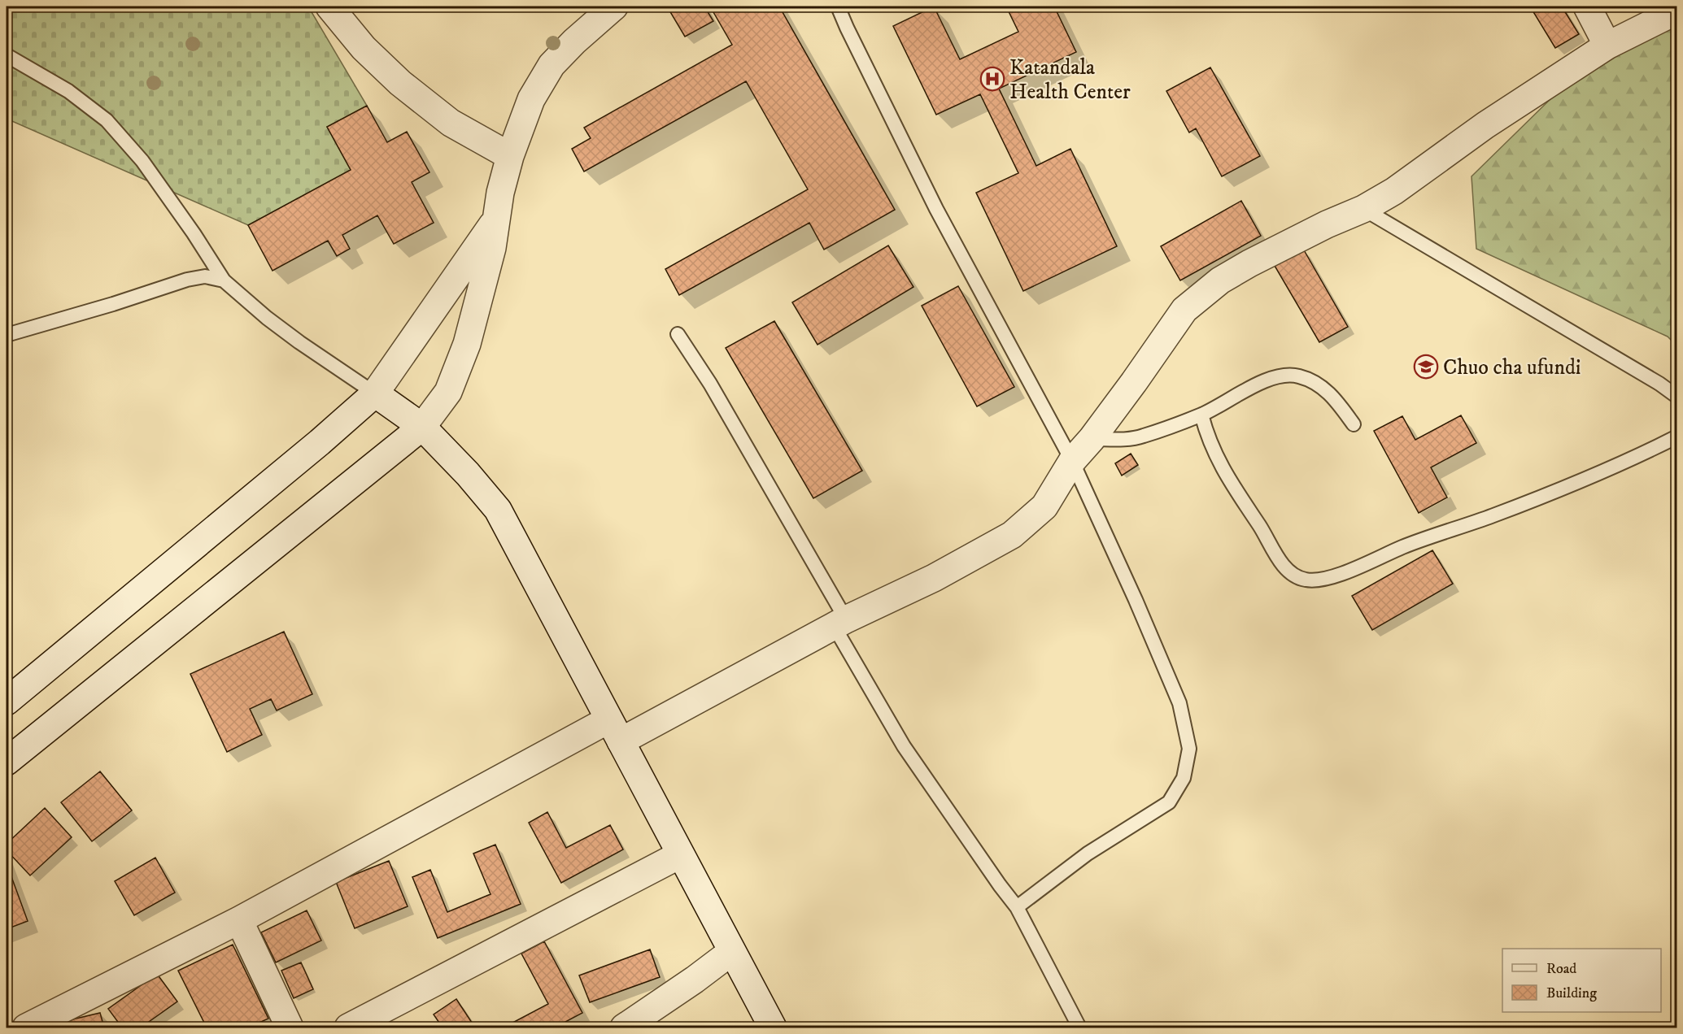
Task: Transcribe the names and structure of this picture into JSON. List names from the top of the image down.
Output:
{
  "places": {
    "hospital": ["Katandala Health Center"],
    "school or university": ["Chuo cha ufundi"]
  },
  "legend": ["Road", "Building"]
}
